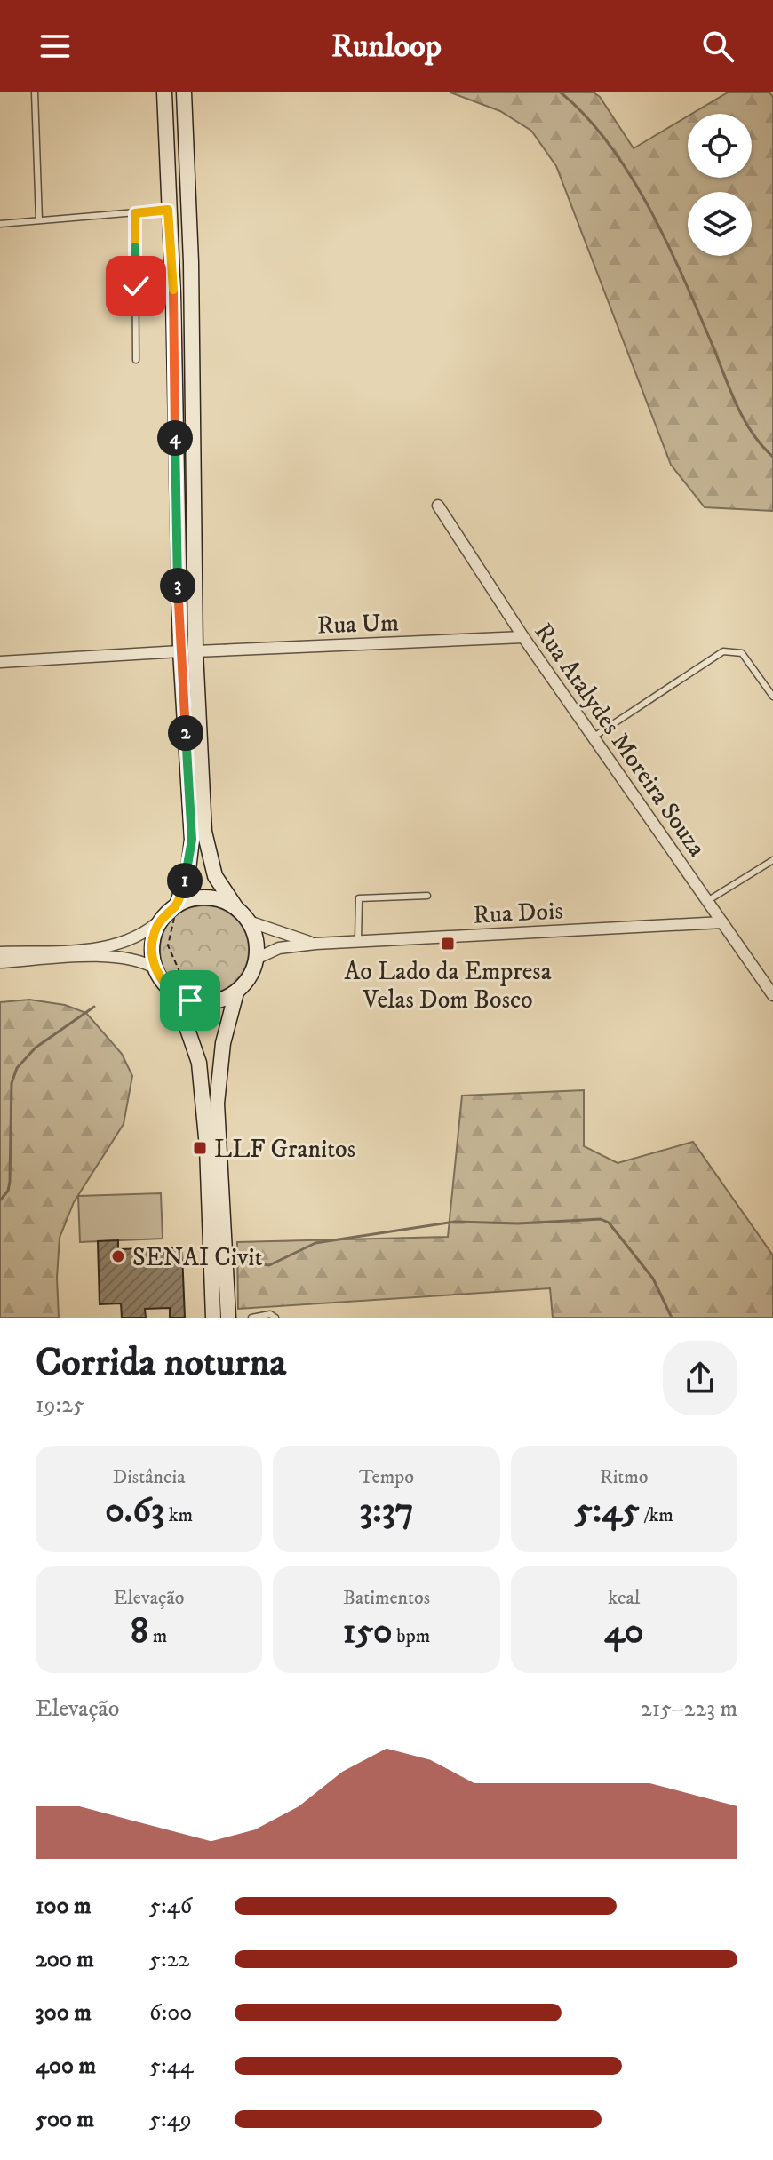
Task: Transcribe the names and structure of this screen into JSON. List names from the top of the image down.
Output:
{
  "streets": {
    "street": ["Rua Um", "Rua Atalydes Moreira Souza", "Rua Dois"]
  },
  "crossings": [
    ["Rua Um", "Rua Atalydes Moreira Souza"],
    ["Rua Atalydes Moreira Souza", "Rua Dois"]
  ],
  "places": {
    "transit": ["Ao Lado da Empresa Velas Dom Bosco", "LLF Granitos"],
    "other": ["SENAI Civit"]
  },
  "page": {
    "header": "Runloop",
    "pins": [
      "4",
      "3",
      "2",
      "1"
    ],
    "heading": ["Corrida noturna", "19:25"],
    "stats": [
      ["Distância", "0.63 km"],
      ["Tempo", "3:37"],
      ["Ritmo", "5:45 /km"],
      ["Elevação", "8 m"],
      ["Batimentos", "150 bpm"],
      ["kcal", "40"]
    ],
    "chart": ["Elevação", "215–223 m"],
    "list": [
      {
        "name": "100 m",
        "note": "5:46"
      },
      {
        "name": "200 m",
        "note": "5:22"
      },
      {
        "name": "300 m",
        "note": "6:00"
      },
      {
        "name": "400 m",
        "note": "5:44"
      },
      {
        "name": "500 m",
        "note": "5:49"
      }
    ]
  }
}
